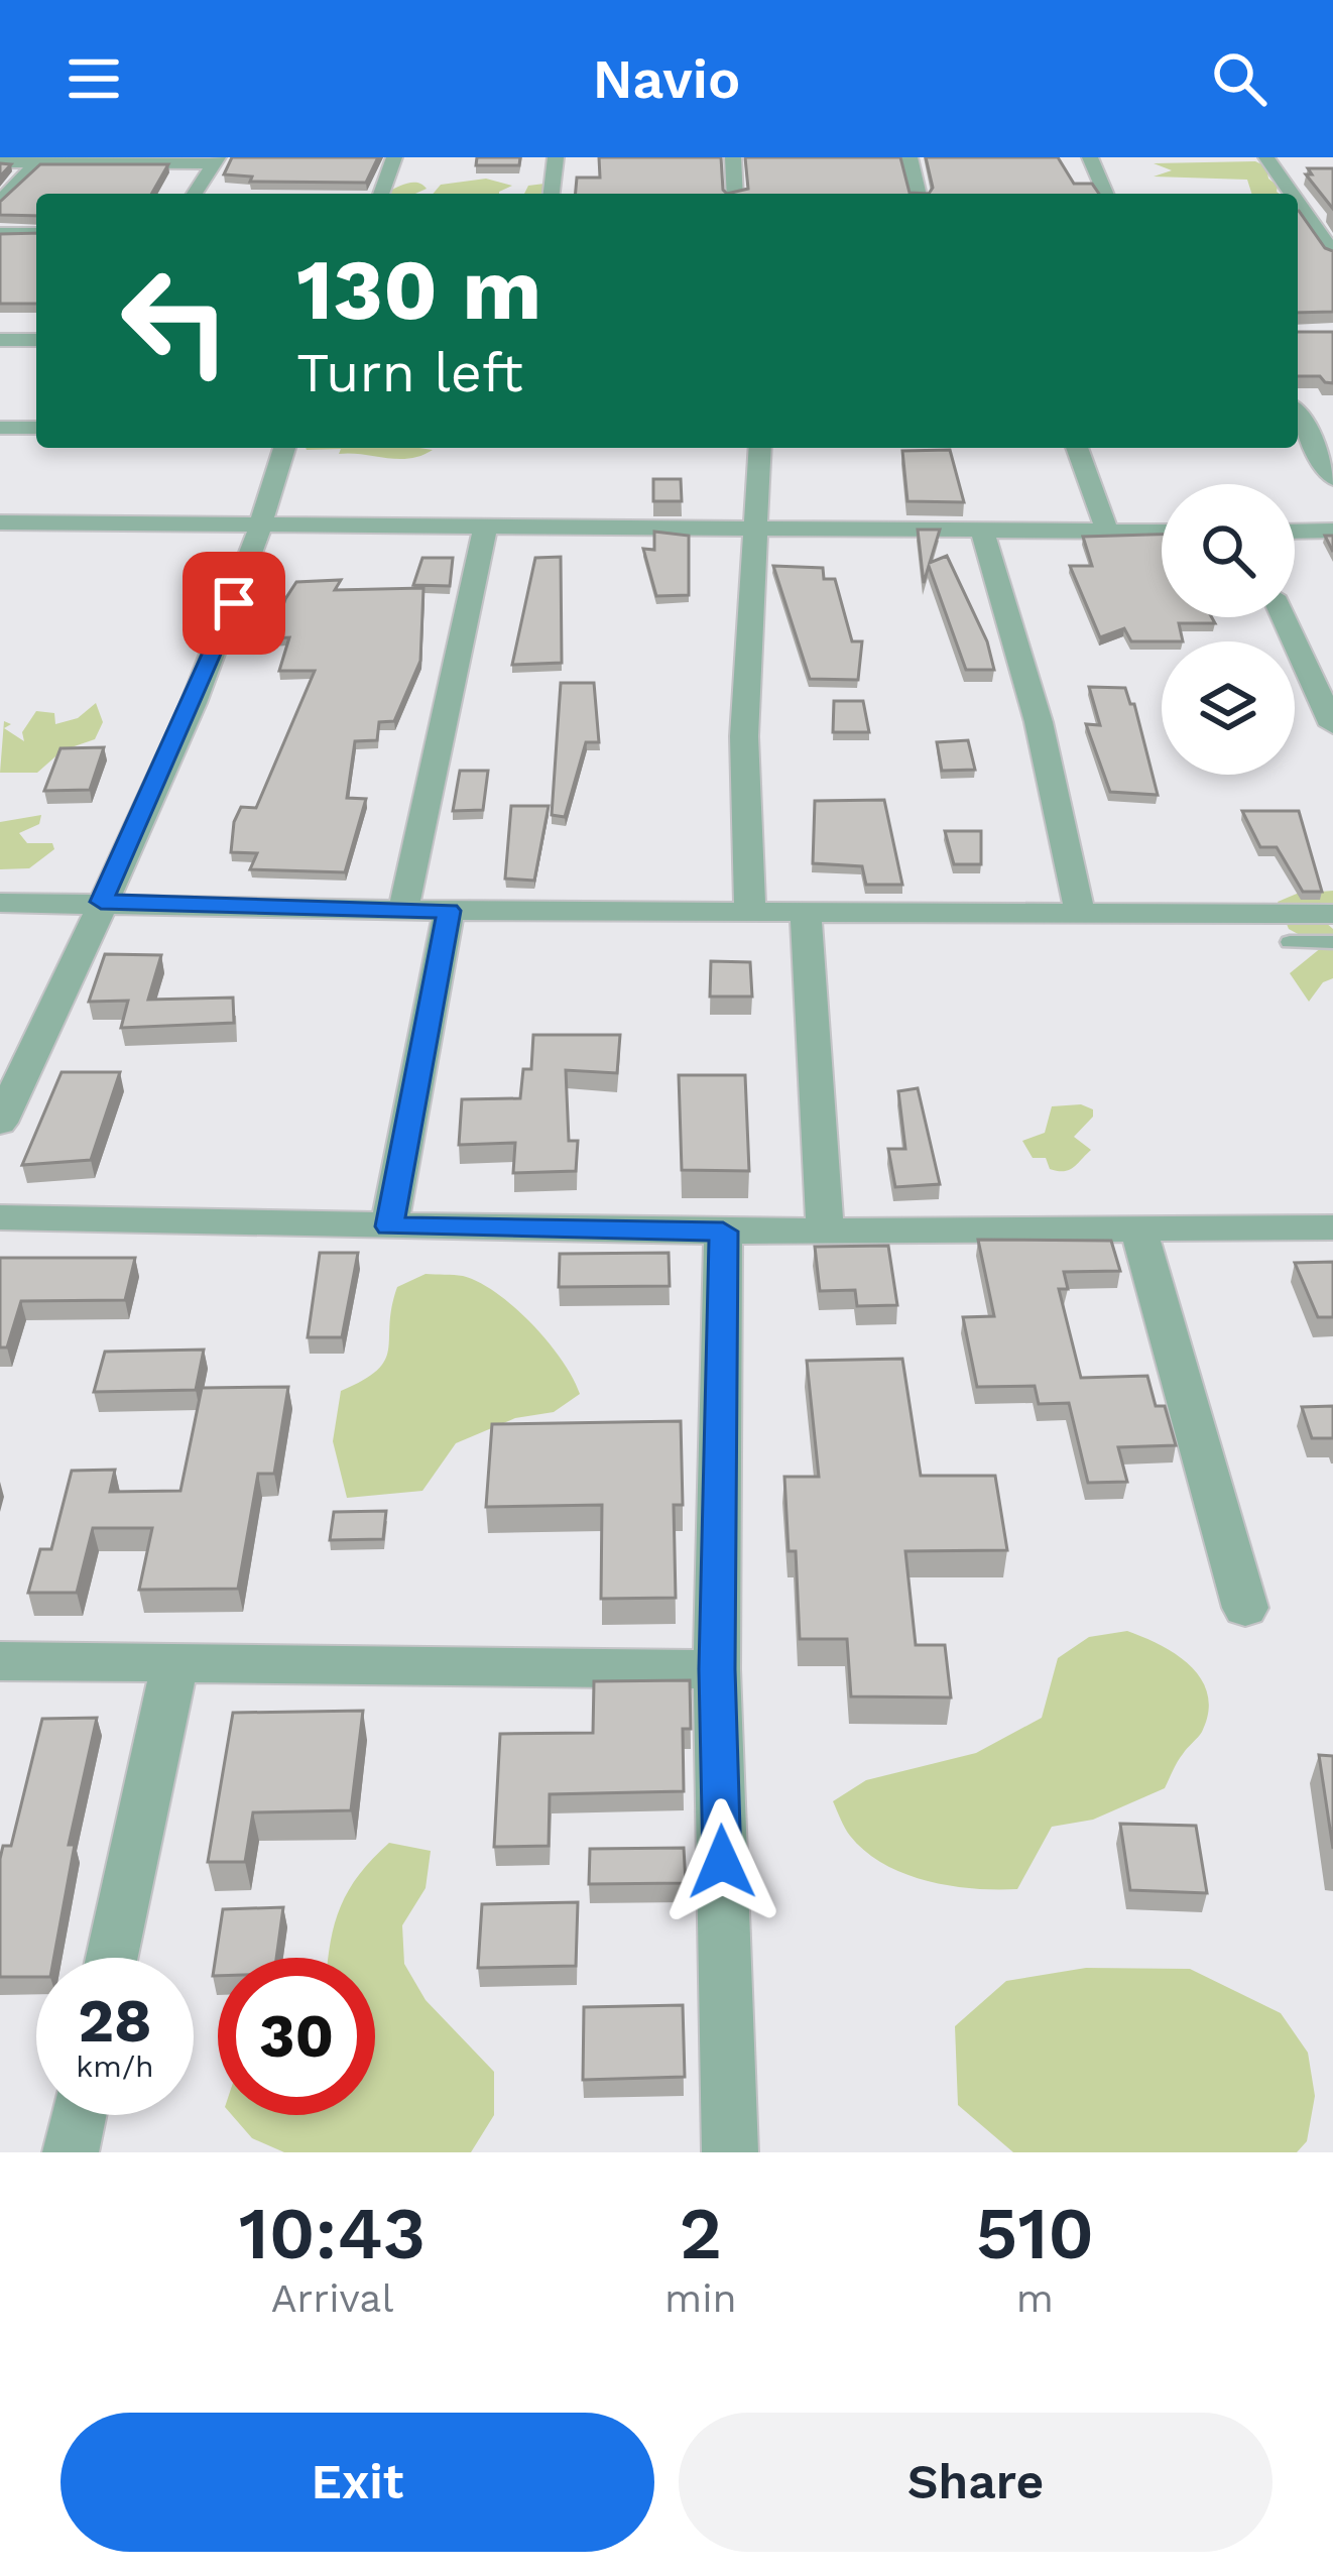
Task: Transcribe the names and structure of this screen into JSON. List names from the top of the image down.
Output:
{
  "page": {
    "header": "Navio",
    "turn": ["130 m", "Turn left"],
    "speed": "28 km/h",
    "limit": "30",
    "eta": [
      "10:43",
      "Arrival",
      "2",
      "min",
      "510",
      "m"
    ],
    "buttons": ["Exit", "Share"]
  }
}
